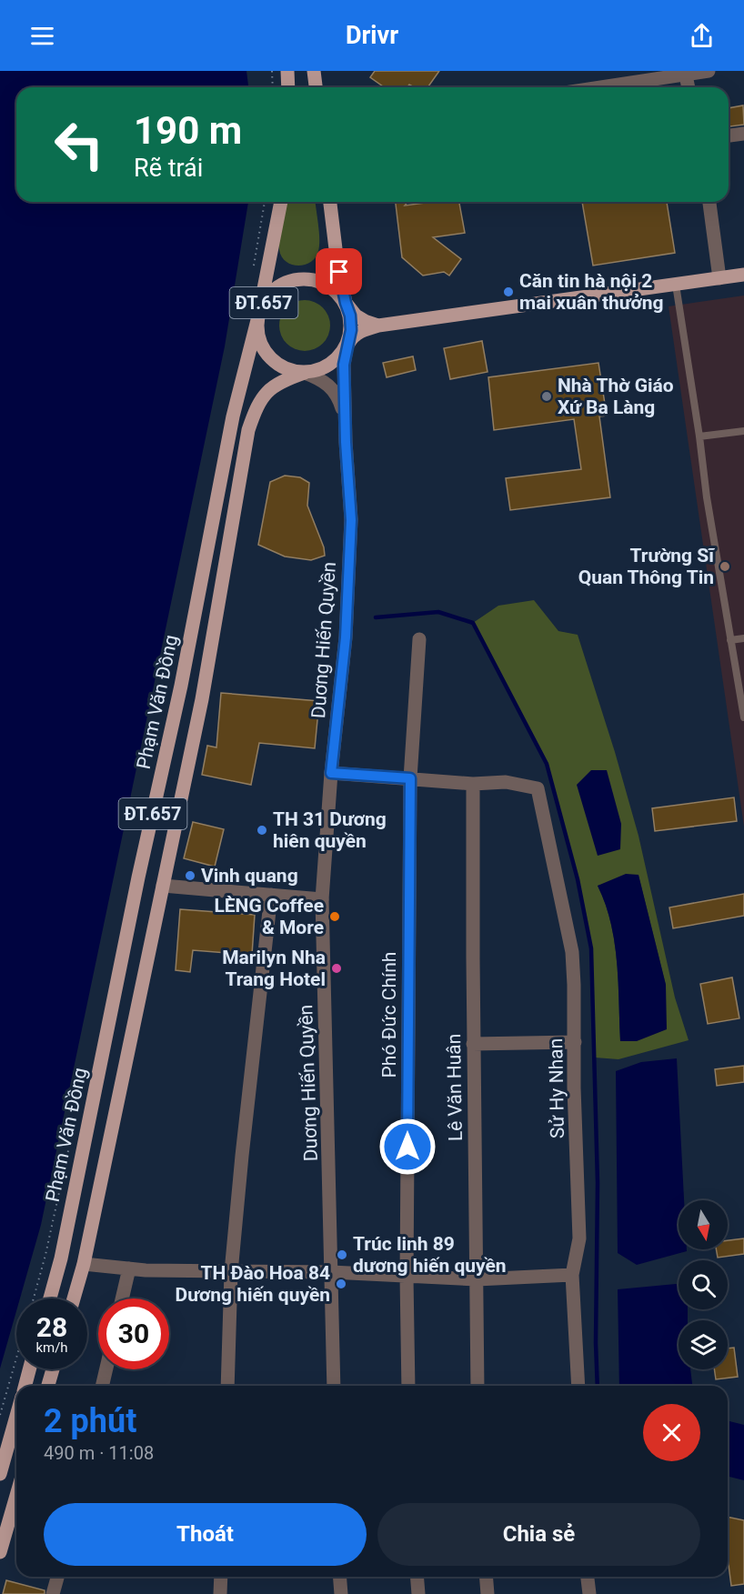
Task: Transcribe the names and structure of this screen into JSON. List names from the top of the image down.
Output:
{
  "streets": {
    "main road": ["ĐT.657", "Phạm Văn Đồng"],
    "street": [
      "Duơng Hiến Quyền",
      "Phó Đức Chính",
      "Lê Văn Huân",
      "Sử Hy Nhan"
    ]
  },
  "crossings": [
    ["ĐT.657", "Duơng Hiến Quyền"],
    ["ĐT.657", "Phạm Văn Đồng"],
    ["Duơng Hiến Quyền", "Phạm Văn Đồng"],
    ["Lê Văn Huân", "Sử Hy Nhan"]
  ],
  "places": [
    "Căn tin hà nội 2 mai xuân thưởng",
    "Nhà Thờ Giáo Xứ Ba Làng",
    "Trường Sĩ Quan Thông Tin",
    "TH 31 Dương hiên quyền",
    "Vinh quang",
    "LÈNG Coffee & More",
    "Marilyn Nha Trang Hotel",
    "Trúc linh 89 dương hiến quyền",
    "TH Đào Hoa 84 Dương hiến quyền"
  ],
  "north": "bottom",
  "page": {
    "header": "Drivr",
    "turn": ["190 m", "Rẽ trái"],
    "speed": "28 km/h",
    "limit": "30",
    "heading": ["2 phút", "490 m · 11:08"],
    "buttons": ["Thoát", "Chia sẻ"]
  }
}
